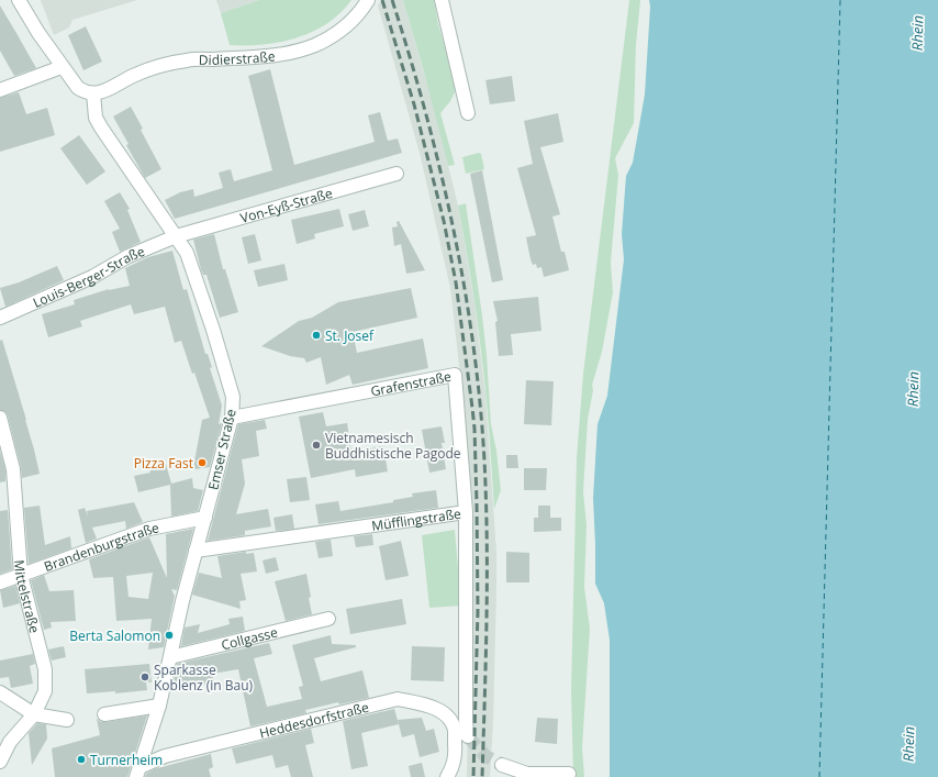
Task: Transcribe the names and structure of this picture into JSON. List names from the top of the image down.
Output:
{
  "streets": {
    "street": [
      "Didierstraße",
      "Von-Eyß-Straße",
      "Louis-Berger-Straße",
      "Grafenstraße",
      "Emser Straße",
      "Müfflingstraße",
      "Brandenburgstraße",
      "Mittelstraße",
      "Collgasse",
      "Heddesdorfstraße"
    ]
  },
  "crossings": [
    ["Didierstraße", "Emser Straße"],
    ["Von-Eyß-Straße", "Louis-Berger-Straße"],
    ["Von-Eyß-Straße", "Emser Straße"],
    ["Louis-Berger-Straße", "Emser Straße"],
    ["Grafenstraße", "Emser Straße"],
    ["Grafenstraße", "Müfflingstraße"],
    ["Emser Straße", "Müfflingstraße"],
    ["Emser Straße", "Brandenburgstraße"],
    ["Emser Straße", "Collgasse"],
    ["Emser Straße", "Heddesdorfstraße"],
    ["Brandenburgstraße", "Mittelstraße"]
  ],
  "water": ["Rhein"],
  "places": [
    "St. Josef",
    "Vietnamesisch Buddhistische Pagode",
    "Pizza Fast",
    "Berta Salomon",
    "Sparkasse Koblenz (in Bau)",
    "Turnerheim"
  ]
}
